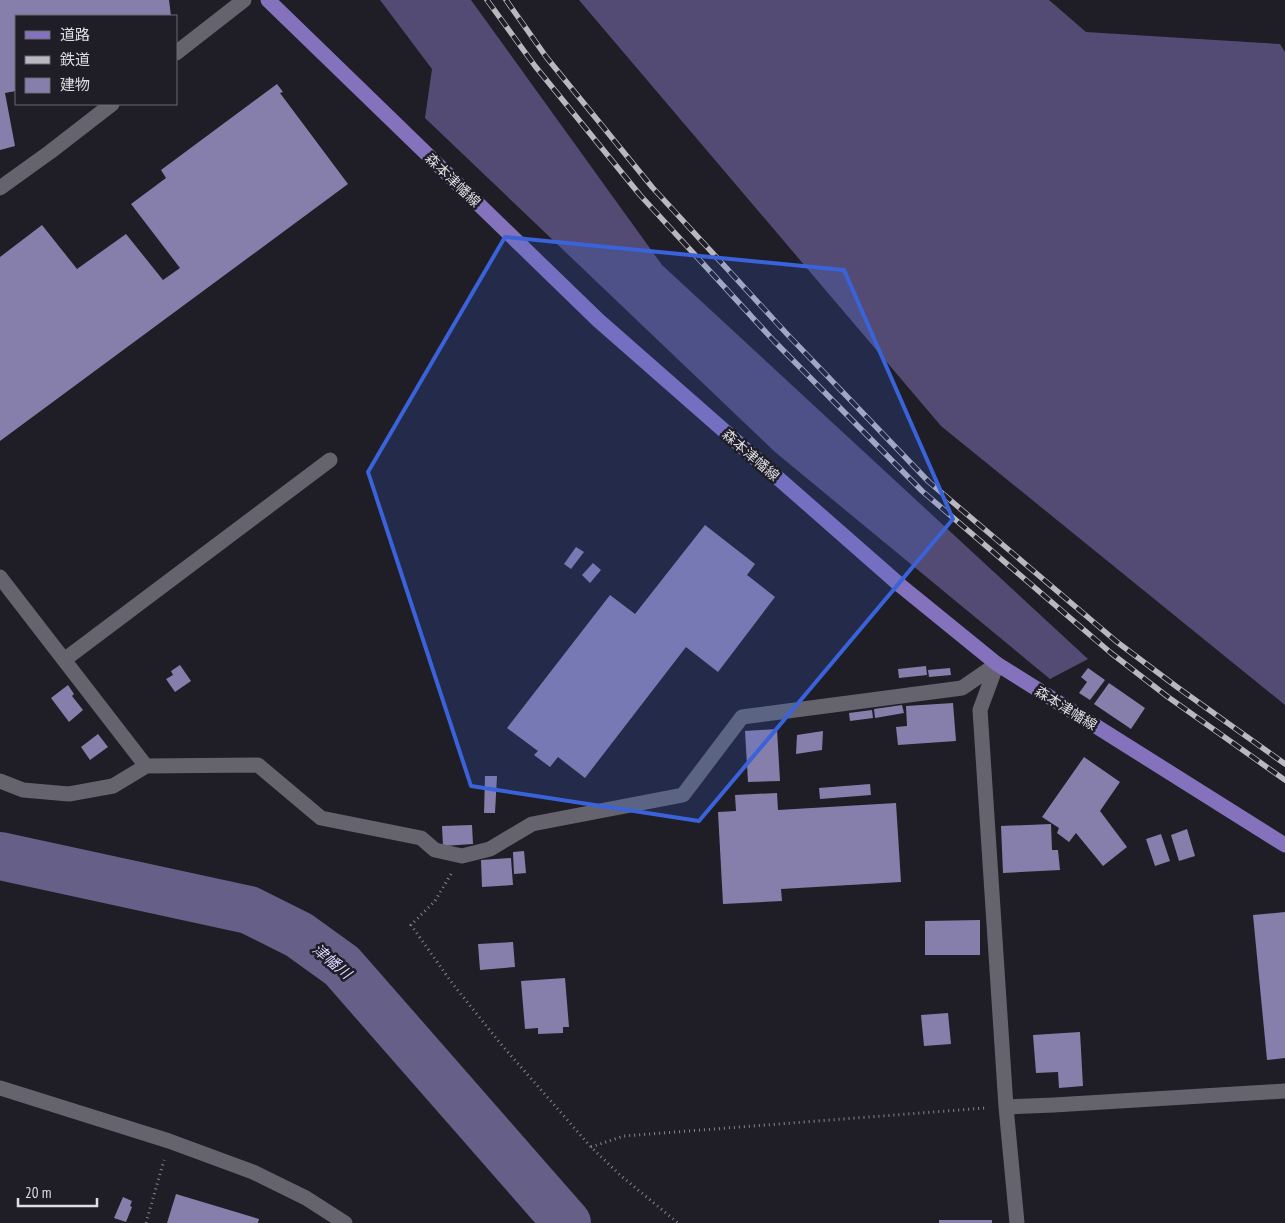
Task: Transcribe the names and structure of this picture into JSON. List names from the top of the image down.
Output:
{
  "streets": {
    "main road": ["森本津幡線"]
  },
  "water": ["津幡川"],
  "legend": ["道路", "鉄道", "建物"],
  "scale_bar": "20 m"
}
